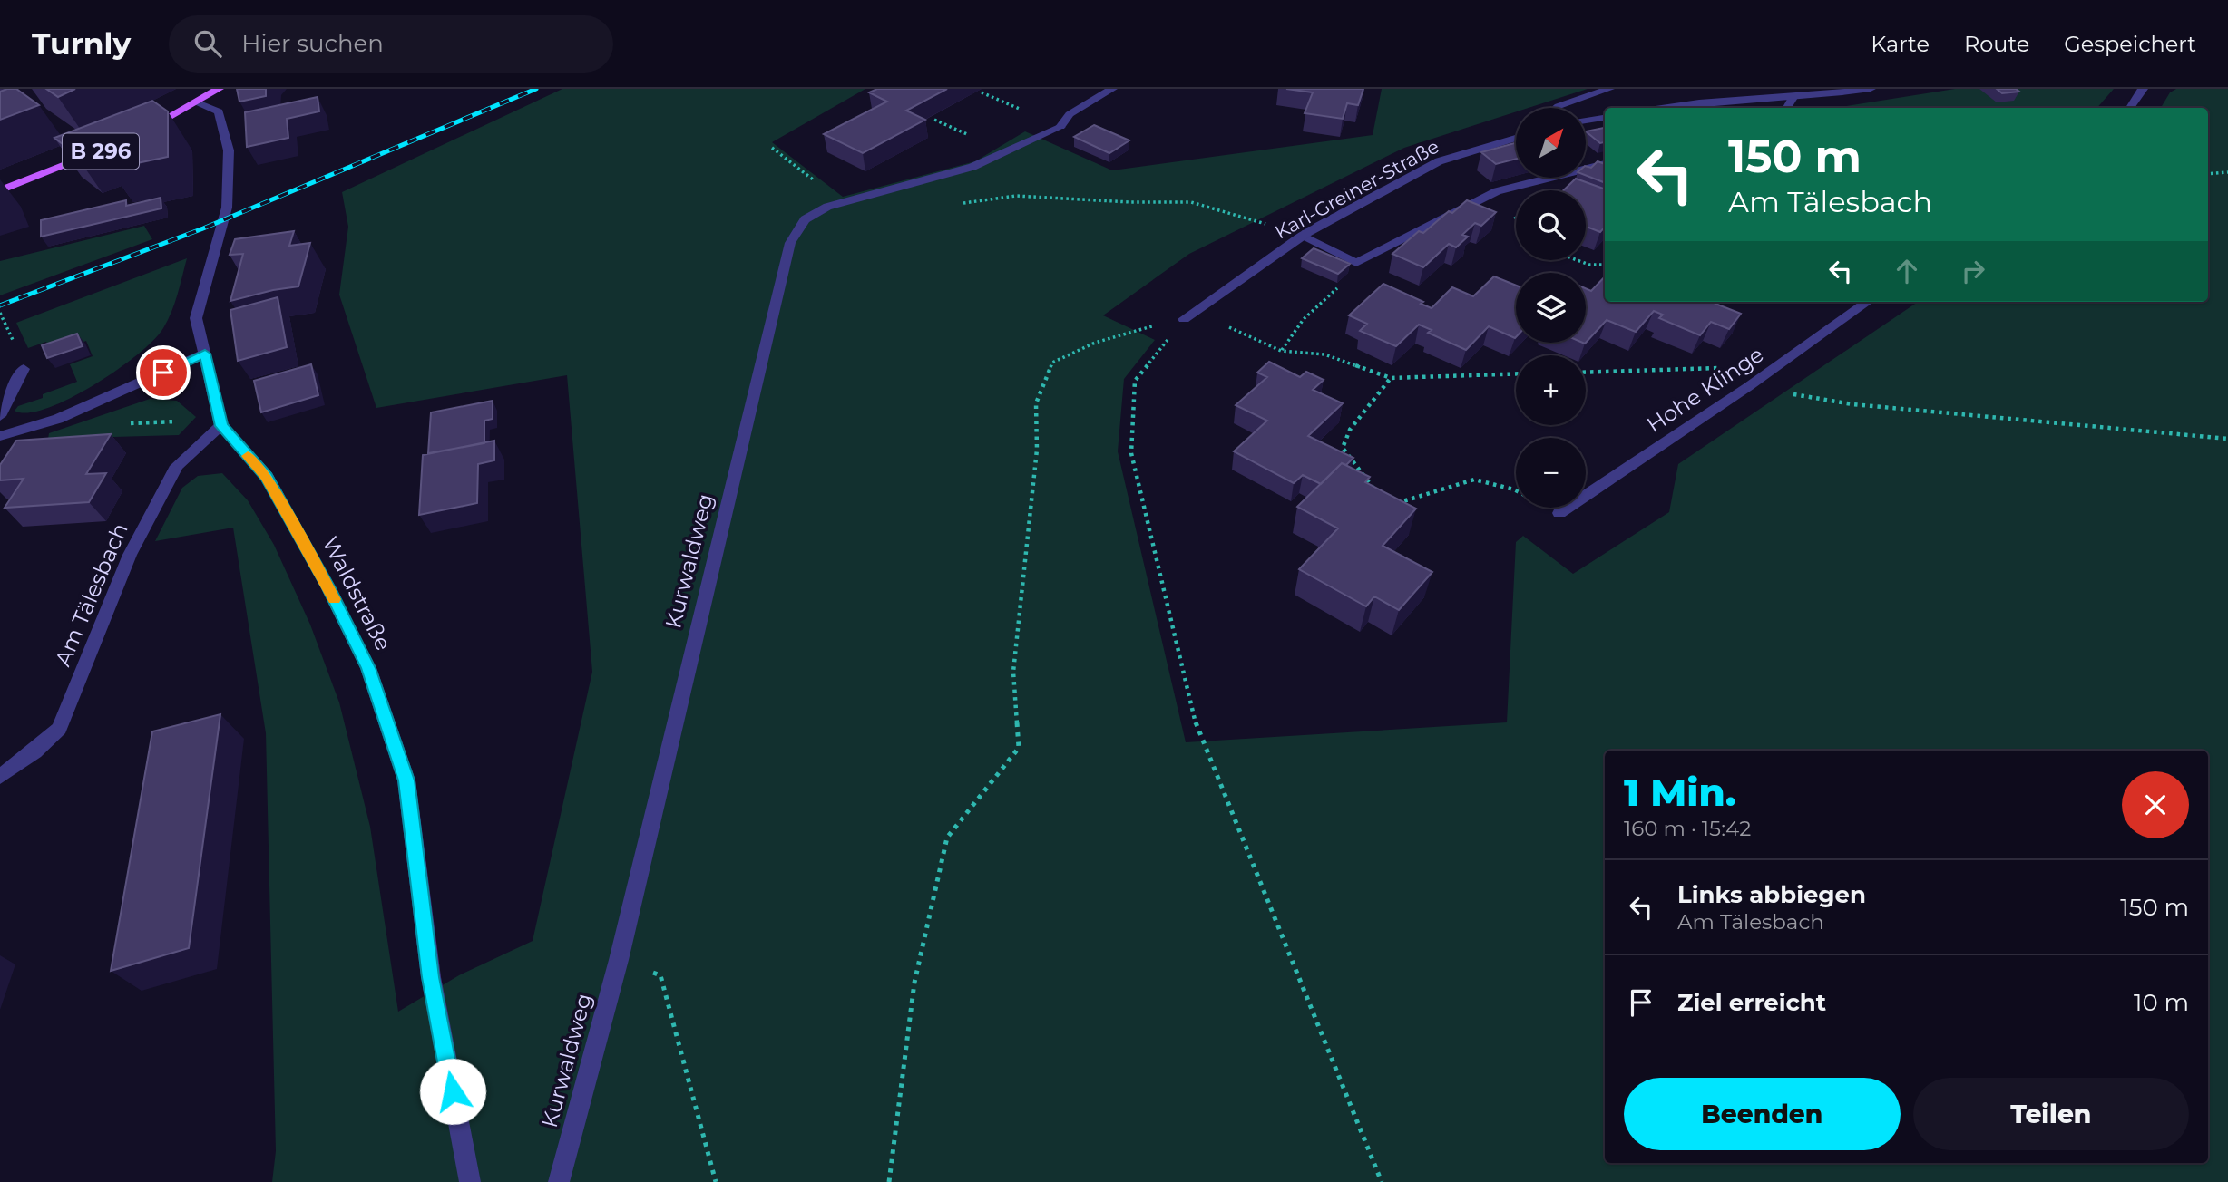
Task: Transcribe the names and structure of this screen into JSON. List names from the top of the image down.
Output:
{
  "streets": {
    "main road": ["B 296"],
    "street": [
      "Karl-Greiner-Straße",
      "Hohe Klinge",
      "Kurwaldweg",
      "Waldstraße",
      "Am Tälesbach"
    ]
  },
  "crossings": [
    ["B 296", "Waldstraße"],
    ["Waldstraße", "Am Tälesbach"]
  ],
  "north": "top right",
  "page": {
    "header": "Turnly",
    "search": "Hier suchen",
    "nav": ["Karte", "Route", "Gespeichert"],
    "map_buttons": ["+", "−"],
    "turn": ["150 m", "Am Tälesbach"],
    "heading": ["1 Min.", "160 m · 15:42"],
    "list": [
      {
        "name": "Links abbiegen",
        "note": "Am Tälesbach",
        "value": "150 m"
      },
      {
        "name": "Ziel erreicht",
        "value": "10 m"
      }
    ],
    "buttons": ["Beenden", "Teilen"]
  }
}
